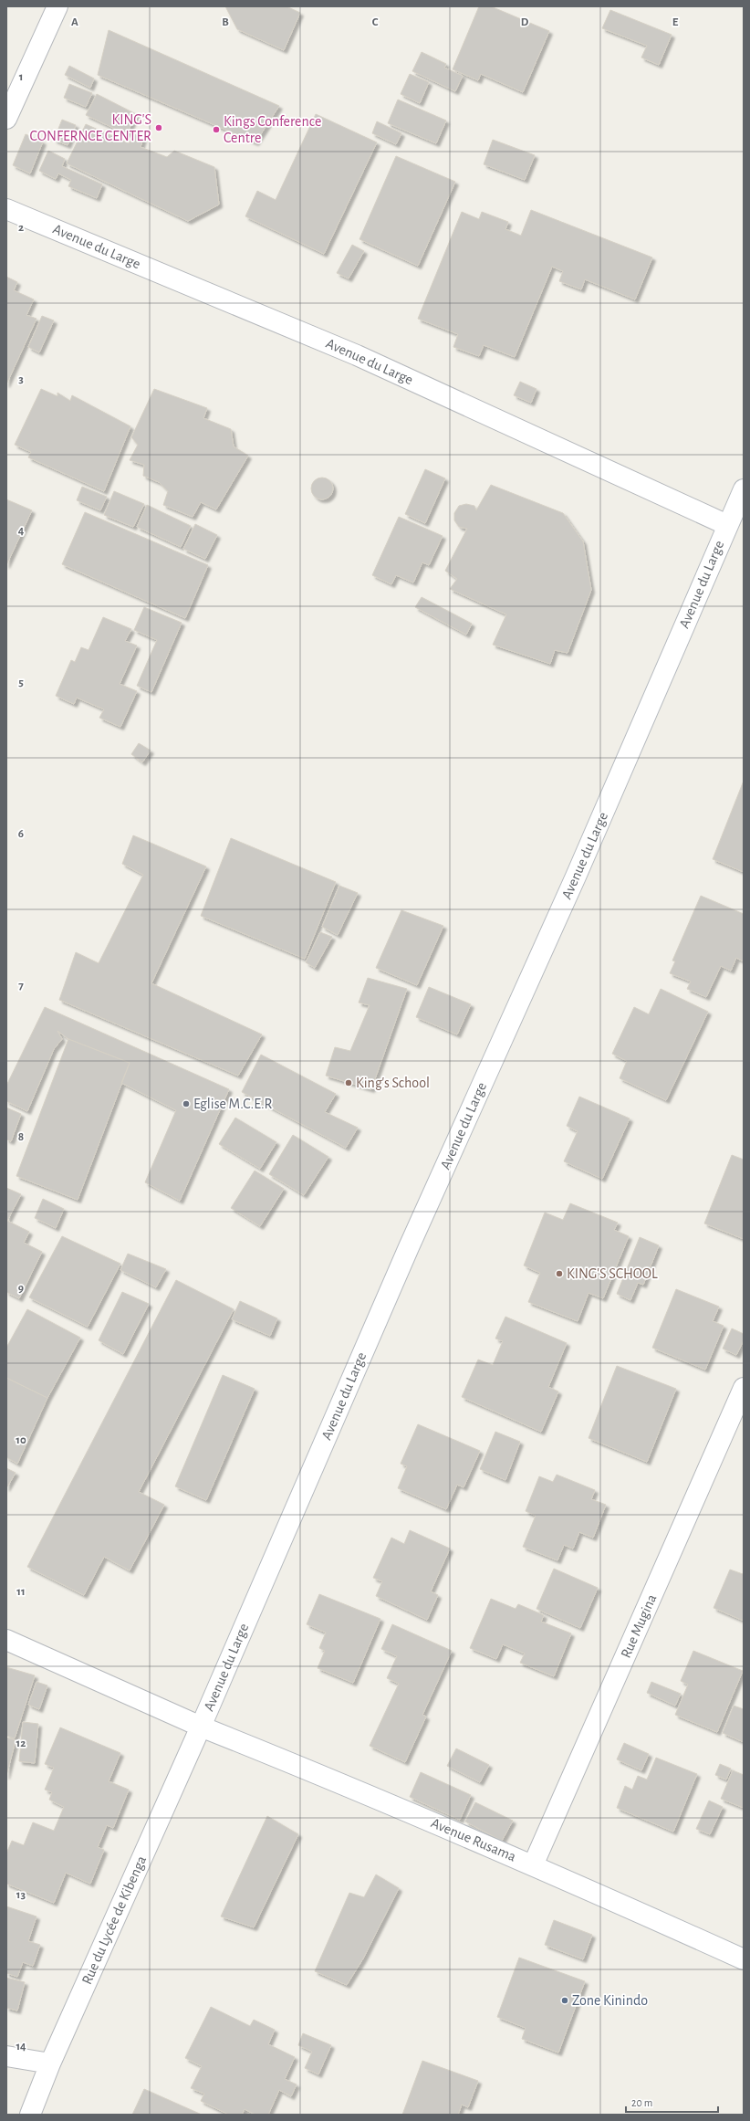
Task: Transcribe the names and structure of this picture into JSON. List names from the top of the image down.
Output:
{
  "streets": {
    "street": [
      "Avenue du Large",
      "Rue Mugina",
      "Avenue Rusama",
      "Rue du Lycée de Kibenga"
    ]
  },
  "crossings": [
    ["Avenue du Large", "Avenue Rusama"],
    ["Avenue du Large", "Rue du Lycée de Kibenga"],
    ["Rue Mugina", "Avenue Rusama"],
    ["Avenue Rusama", "Rue du Lycée de Kibenga"]
  ],
  "places": [
    "KING'S CONFERNCE CENTER",
    "Kings Conference Centre",
    "King's School",
    "Eglise M.C.E.R",
    "KING'S SCHOOL",
    "Zone Kinindo"
  ],
  "scale_bar": "20 m",
  "grid": {
    "columns": [
      "A",
      "B",
      "C",
      "D",
      "E"
    ],
    "rows": [
      "1",
      "2",
      "3",
      "4",
      "5",
      "6",
      "7",
      "8",
      "9",
      "10",
      "11",
      "12",
      "13",
      "14"
    ]
  }
}
